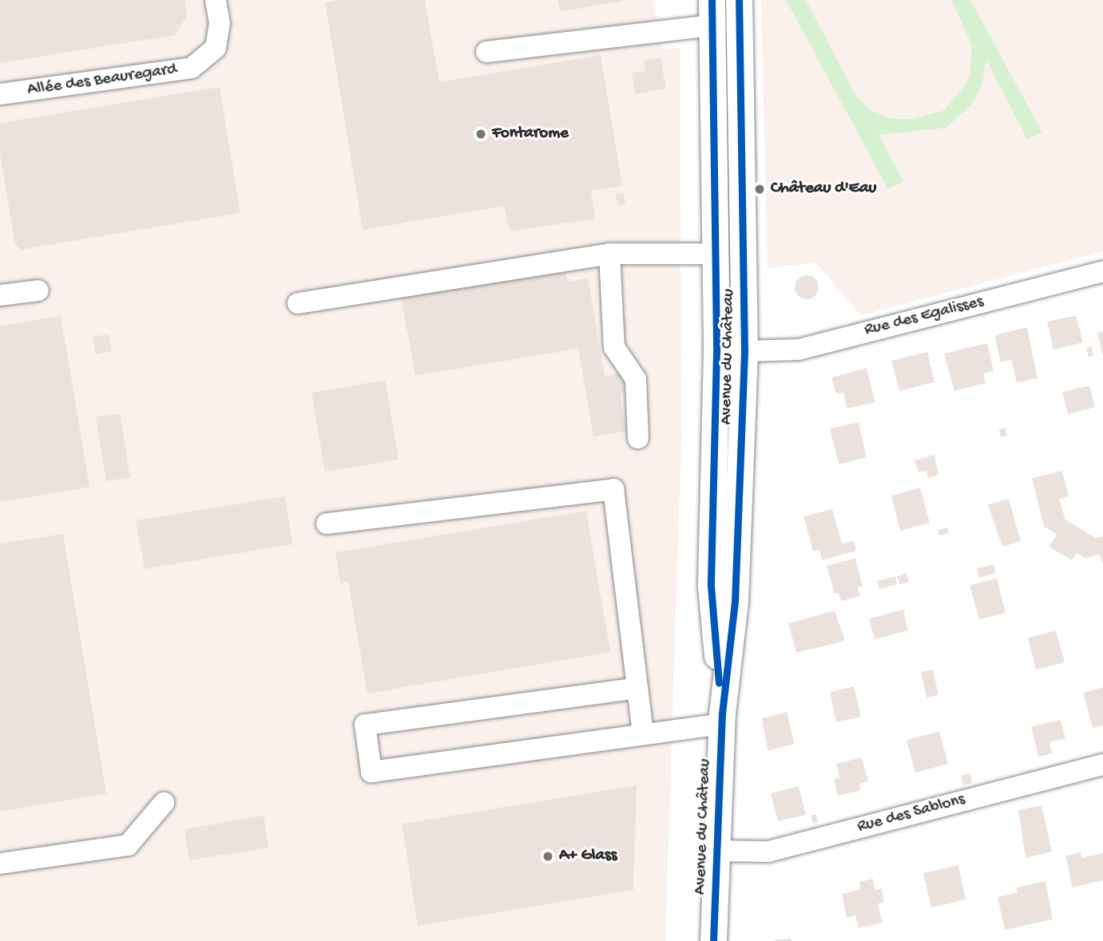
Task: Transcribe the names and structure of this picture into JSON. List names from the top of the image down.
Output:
{
  "streets": {
    "main road": ["Avenue du Château"],
    "street": ["Allée des Beauregard", "Rue des Egalisses", "Rue des Sablons"]
  },
  "crossings": [
    ["Rue des Egalisses", "Avenue du Château"],
    ["Avenue du Château", "Rue des Sablons"]
  ],
  "places": ["Fontarome", "Château d'Eau", "A+ Glass"]
}
